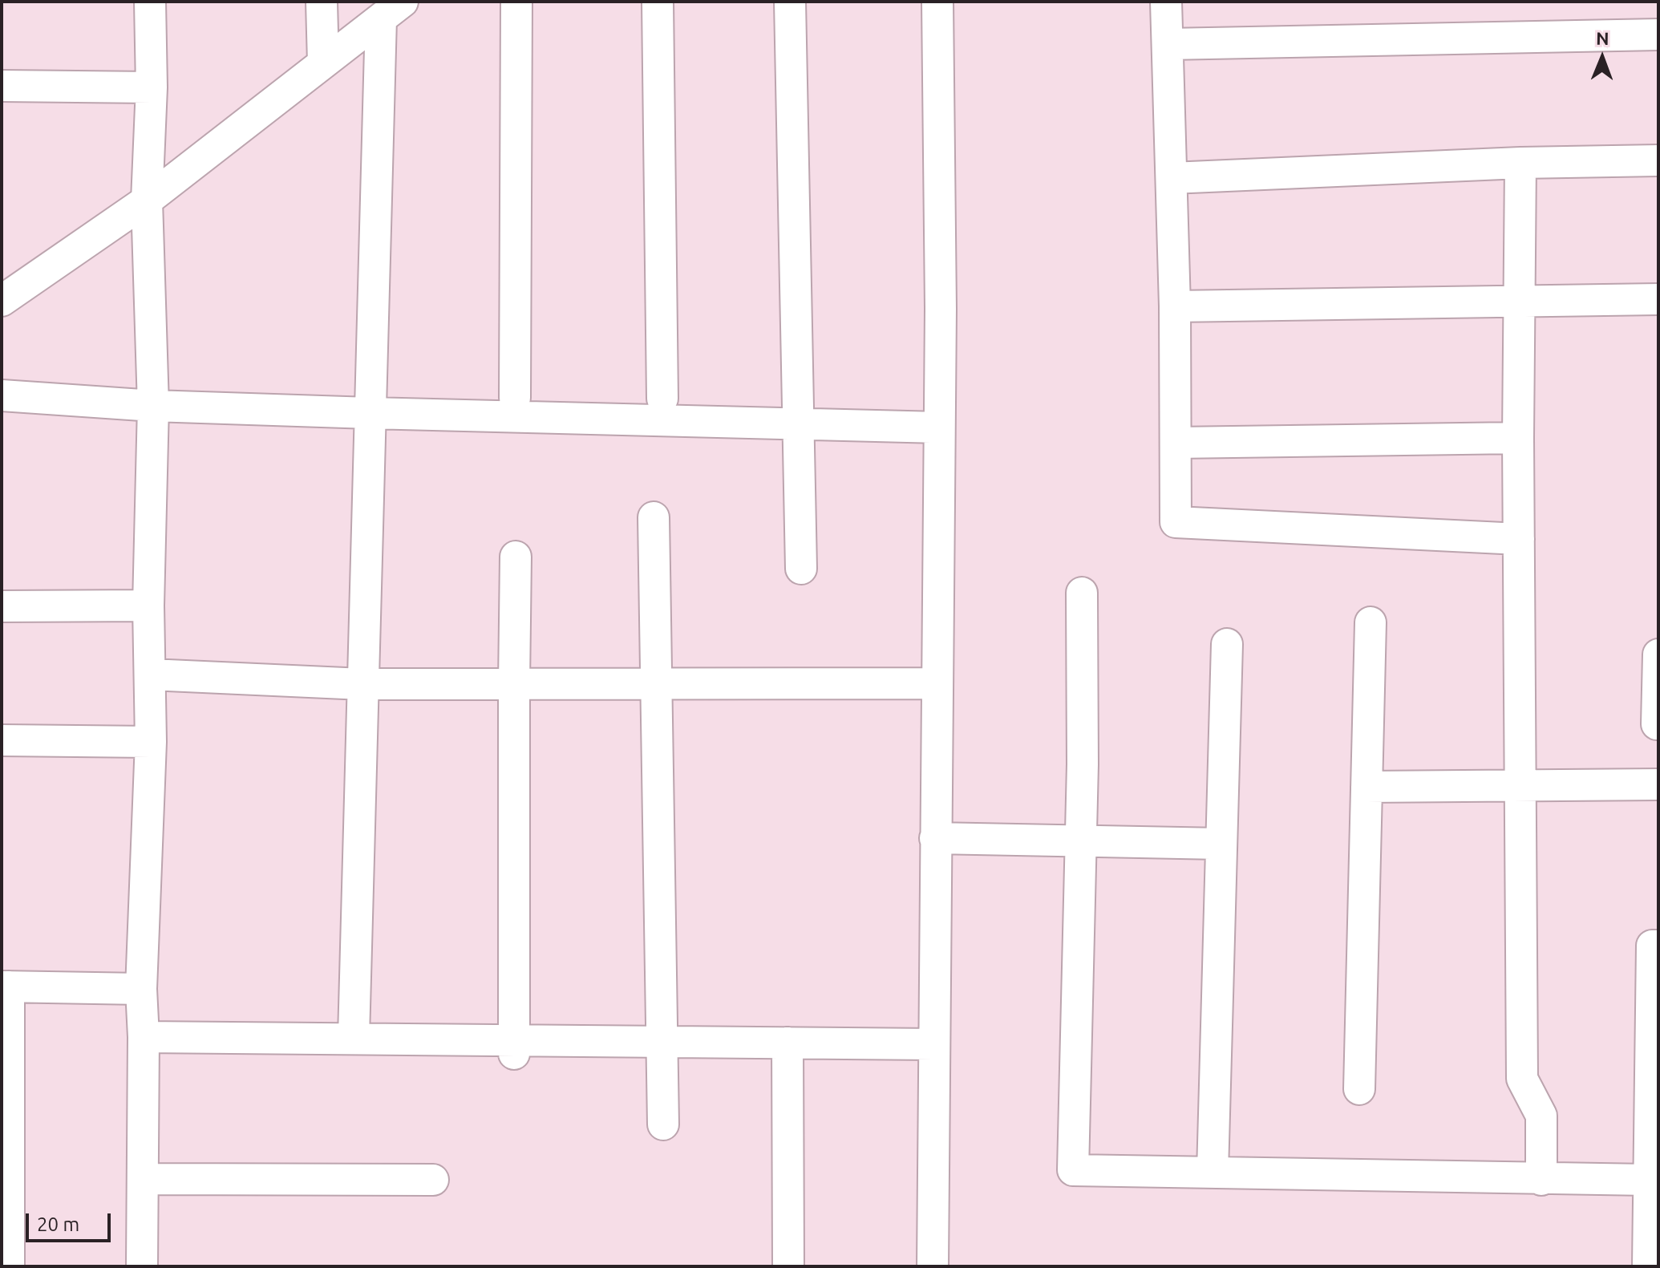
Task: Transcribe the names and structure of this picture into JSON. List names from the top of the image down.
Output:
{
  "scale_bar": "20 m",
  "north": "top"
}
